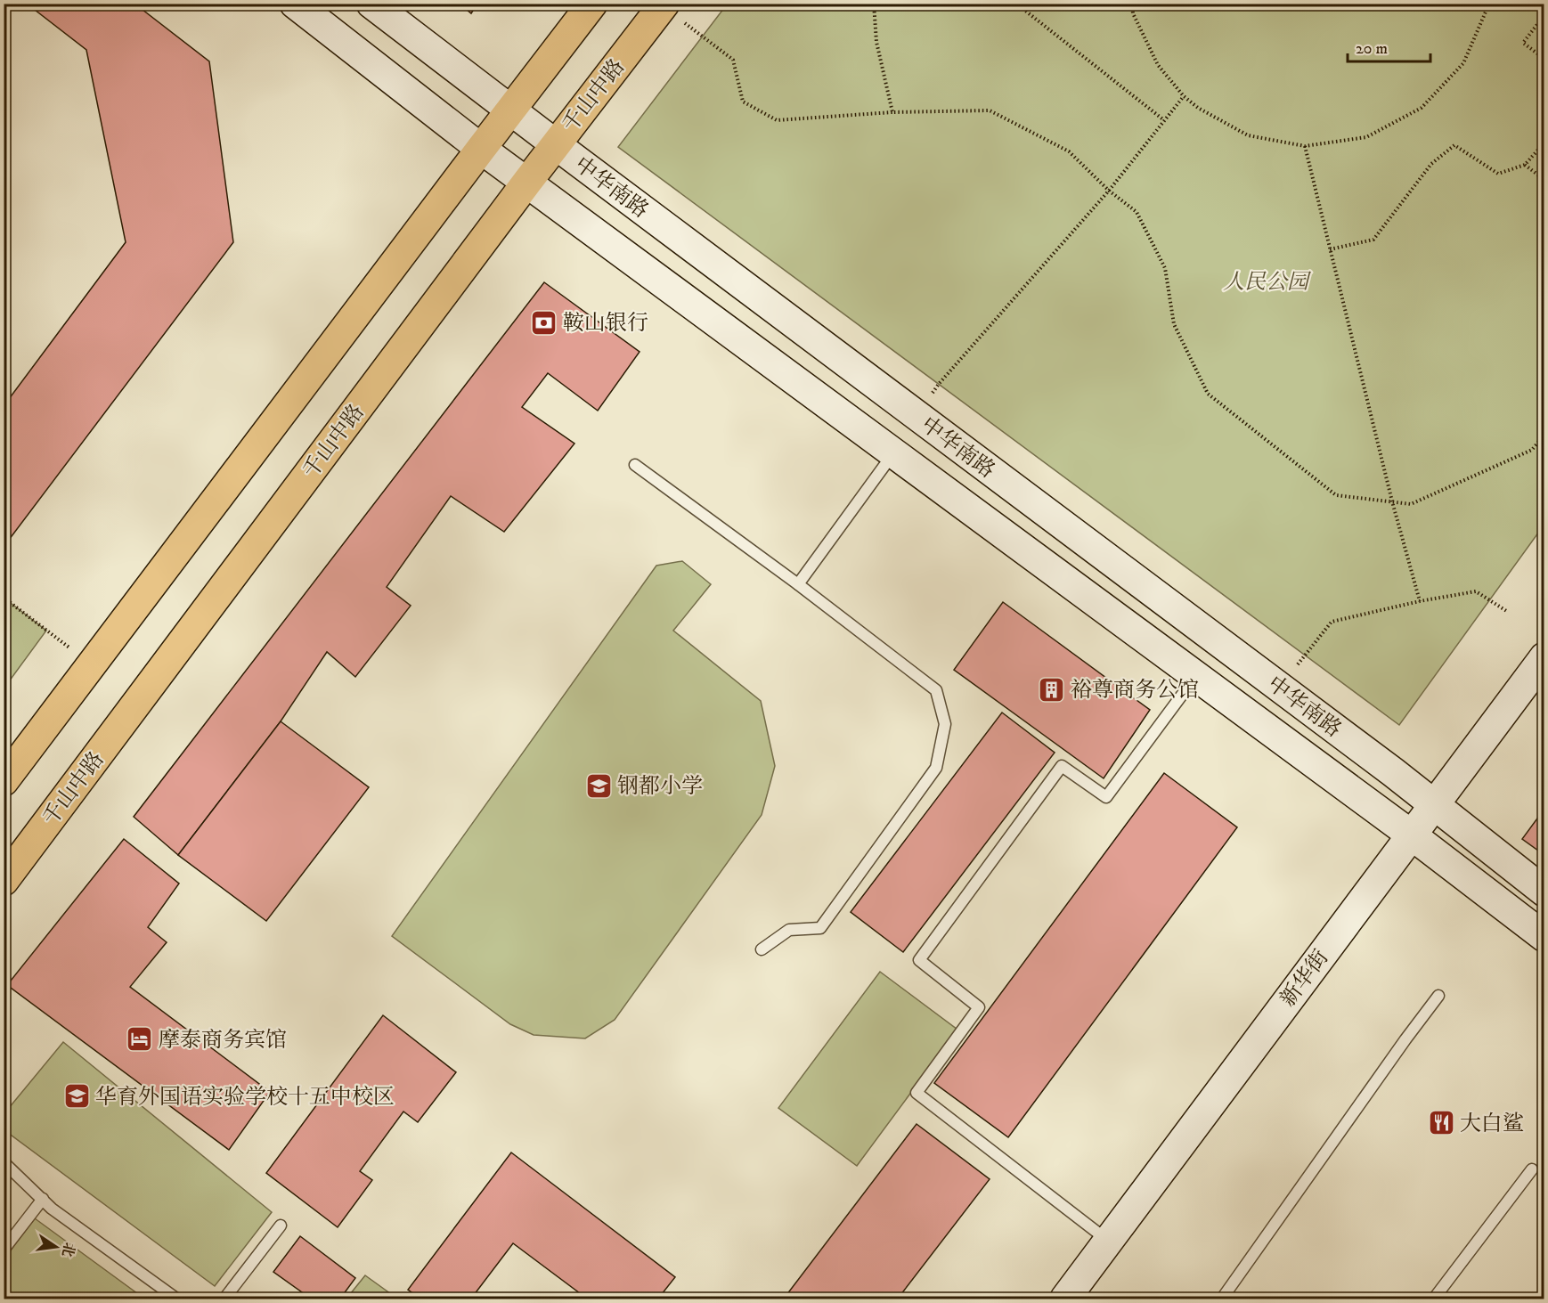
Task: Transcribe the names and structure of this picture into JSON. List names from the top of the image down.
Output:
{
  "streets": {
    "main road": ["千山中路", "中华南路", "新华街"]
  },
  "crossings": [
    ["千山中路", "中华南路"],
    ["中华南路", "新华街"]
  ],
  "parks": ["人民公园"],
  "places": {
    "bank": ["鞍山银行"],
    "building": ["裕尊商务公馆"],
    "school or university": ["钢都小学", "华育外国语实验学校十五中校区"],
    "hotel": ["摩泰商务宾馆"],
    "restaurant": ["大白鲨"]
  },
  "scale_bar": "20 m",
  "north": "right"
}
